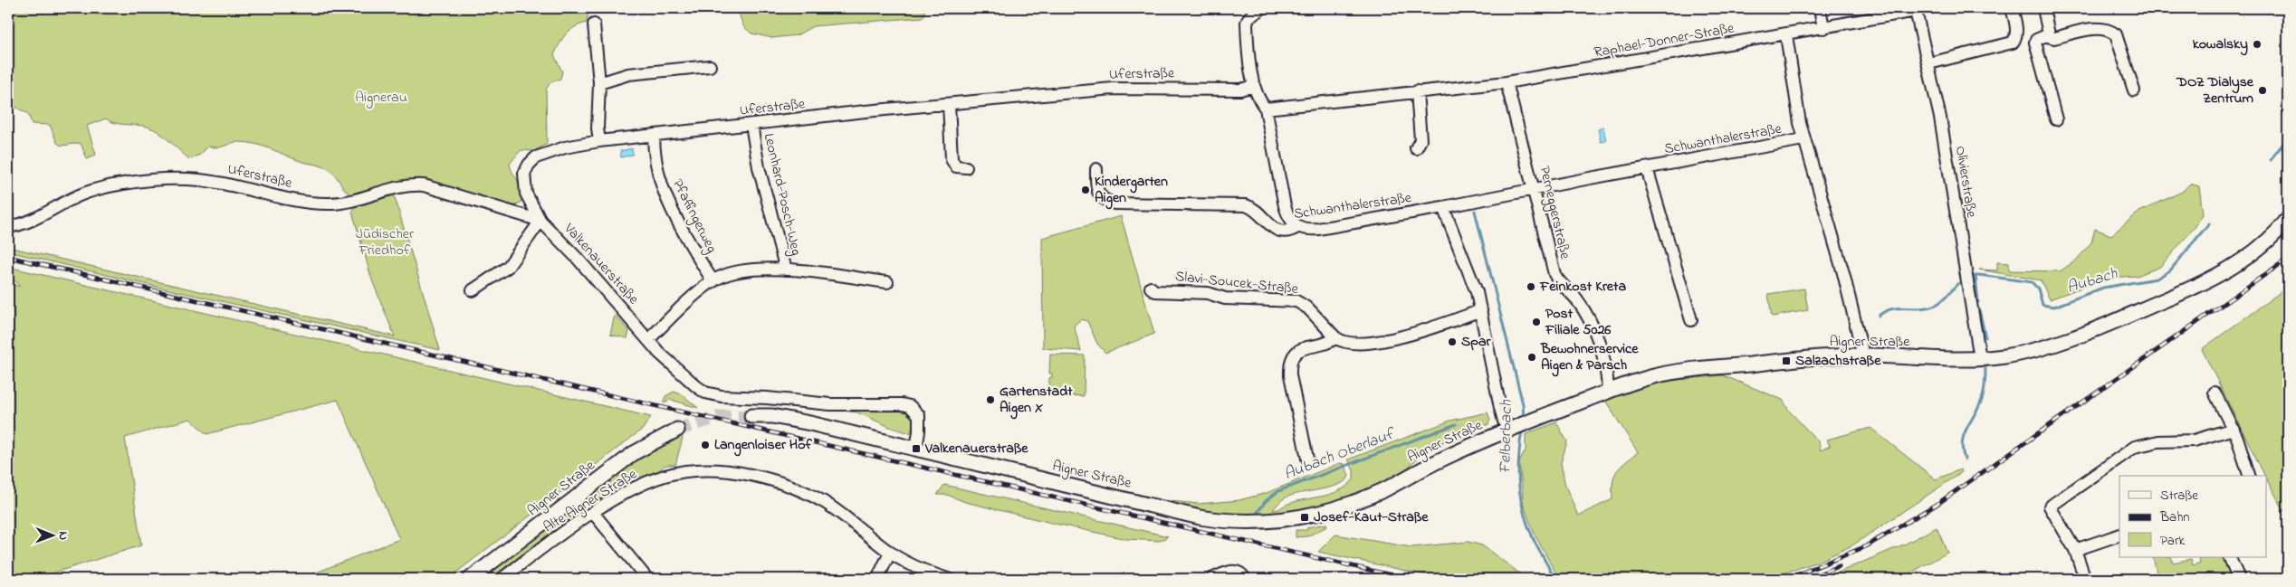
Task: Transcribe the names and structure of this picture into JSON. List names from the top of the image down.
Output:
{
  "streets": {
    "main road": ["Aigner Straße"],
    "street": [
      "Raphael-Donner-Straße",
      "Uferstraße",
      "Schwanthalerstraße",
      "Olivierstraße",
      "Leonhard-Posch-Weg",
      "Perneggerstraße",
      "Pfaffingerweg",
      "Valkenauerstraße",
      "Slavi-Soucek-Straße",
      "Alte Aigner Straße"
    ]
  },
  "crossings": [
    ["Raphael-Donner-Straße", "Olivierstraße"],
    ["Raphael-Donner-Straße", "Perneggerstraße"],
    ["Uferstraße", "Leonhard-Posch-Weg"],
    ["Uferstraße", "Pfaffingerweg"],
    ["Uferstraße", "Valkenauerstraße"],
    ["Schwanthalerstraße", "Perneggerstraße"],
    ["Olivierstraße", "Aigner Straße"],
    ["Leonhard-Posch-Weg", "Pfaffingerweg"],
    ["Leonhard-Posch-Weg", "Valkenauerstraße"],
    ["Perneggerstraße", "Aigner Straße"],
    ["Valkenauerstraße", "Aigner Straße"]
  ],
  "water": ["Aubach", "Felberbach", "Aubach Oberlauf"],
  "parks": ["Aignerau", "Jüdischer Friedhof"],
  "places": {
    "other": [
      "kowalsky",
      "DOZ Dialyse Zentrum",
      "Kindergarten Aigen",
      "Feinkost Kreta",
      "Post Filiale 5026",
      "Spar",
      "Bewohnerservice Aigen & Parsch",
      "Gartenstadt Aigen X",
      "Langenloiser Hof"
    ],
    "transit": ["Salzachstraße", "Valkenauerstraße", "Josef-Kaut-Straße"]
  },
  "legend": ["Straße", "Bahn", "Park"],
  "north": "right"
}
